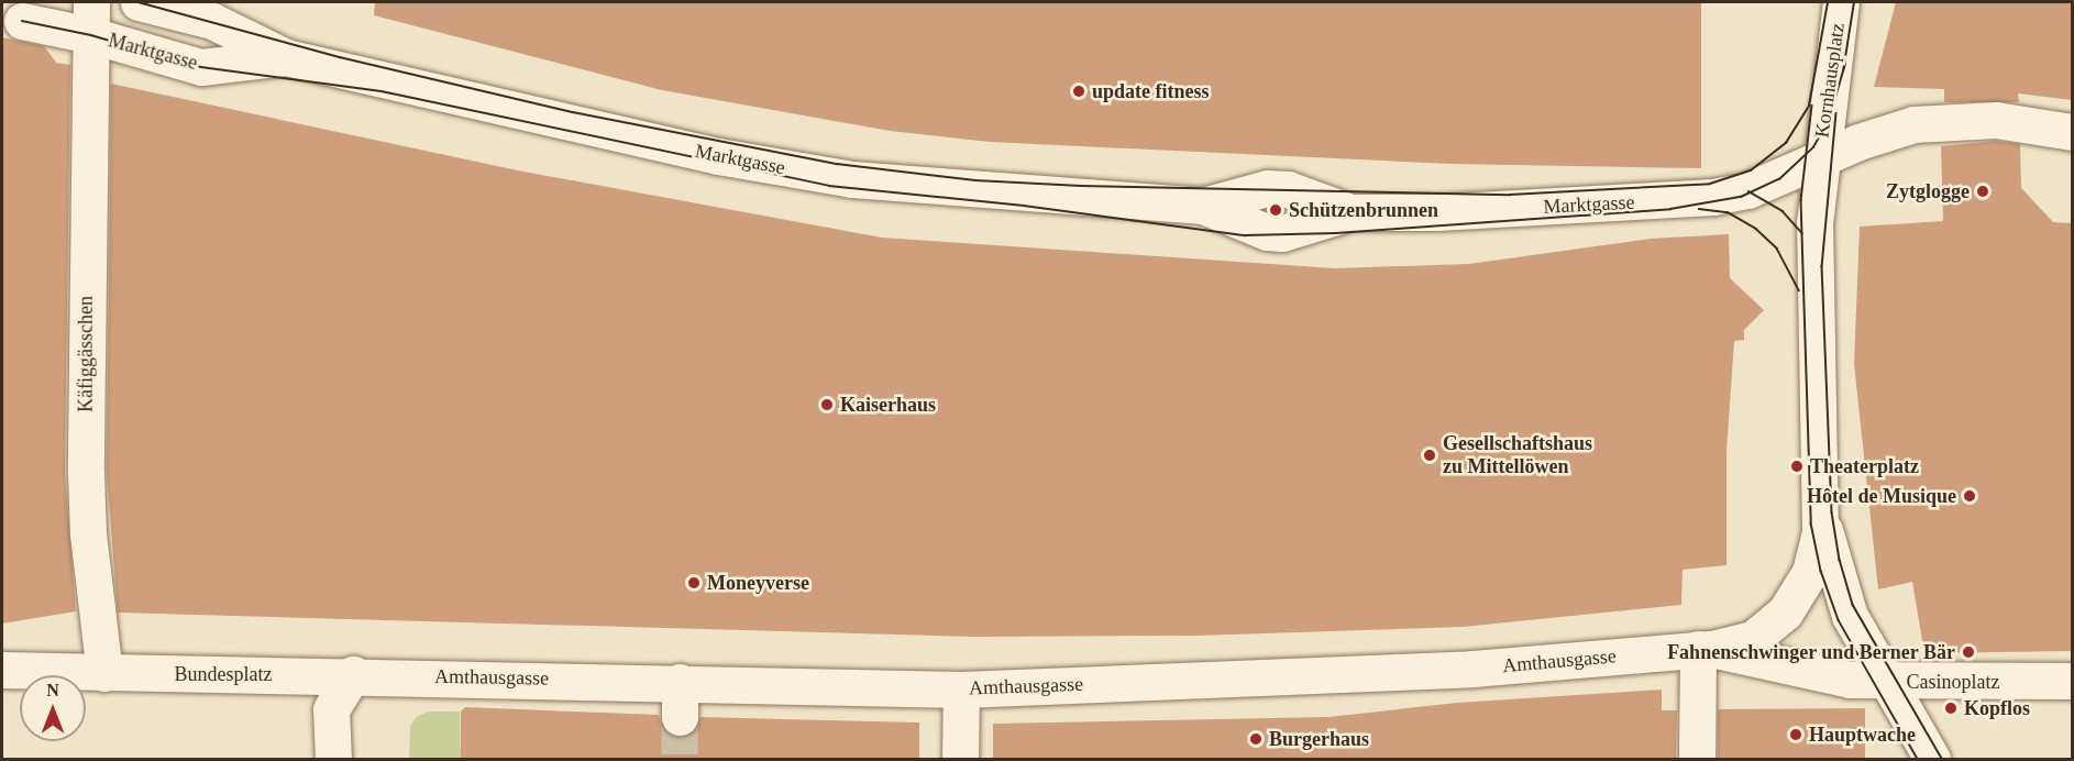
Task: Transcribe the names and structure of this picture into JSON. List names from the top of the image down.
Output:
{
  "streets": {
    "street": [
      "Marktgasse",
      "Kornhausplatz",
      "Käfiggässchen",
      "Amthausgasse",
      "Bundesplatz",
      "Casinoplatz"
    ]
  },
  "crossings": [
    ["Marktgasse", "Kornhausplatz"],
    ["Marktgasse", "Käfiggässchen"],
    ["Käfiggässchen", "Bundesplatz"],
    ["Amthausgasse", "Bundesplatz"]
  ],
  "places": [
    "update fitness",
    "Zytglogge",
    "Schützenbrunnen",
    "Kaiserhaus",
    "Gesellschaftshaus zu Mittellöwen",
    "Theaterplatz",
    "Hôtel de Musique",
    "Moneyverse",
    "Fahnenschwinger und Berner Bär",
    "Kopflos",
    "Hauptwache",
    "Burgerhaus"
  ],
  "north": "top"
}
